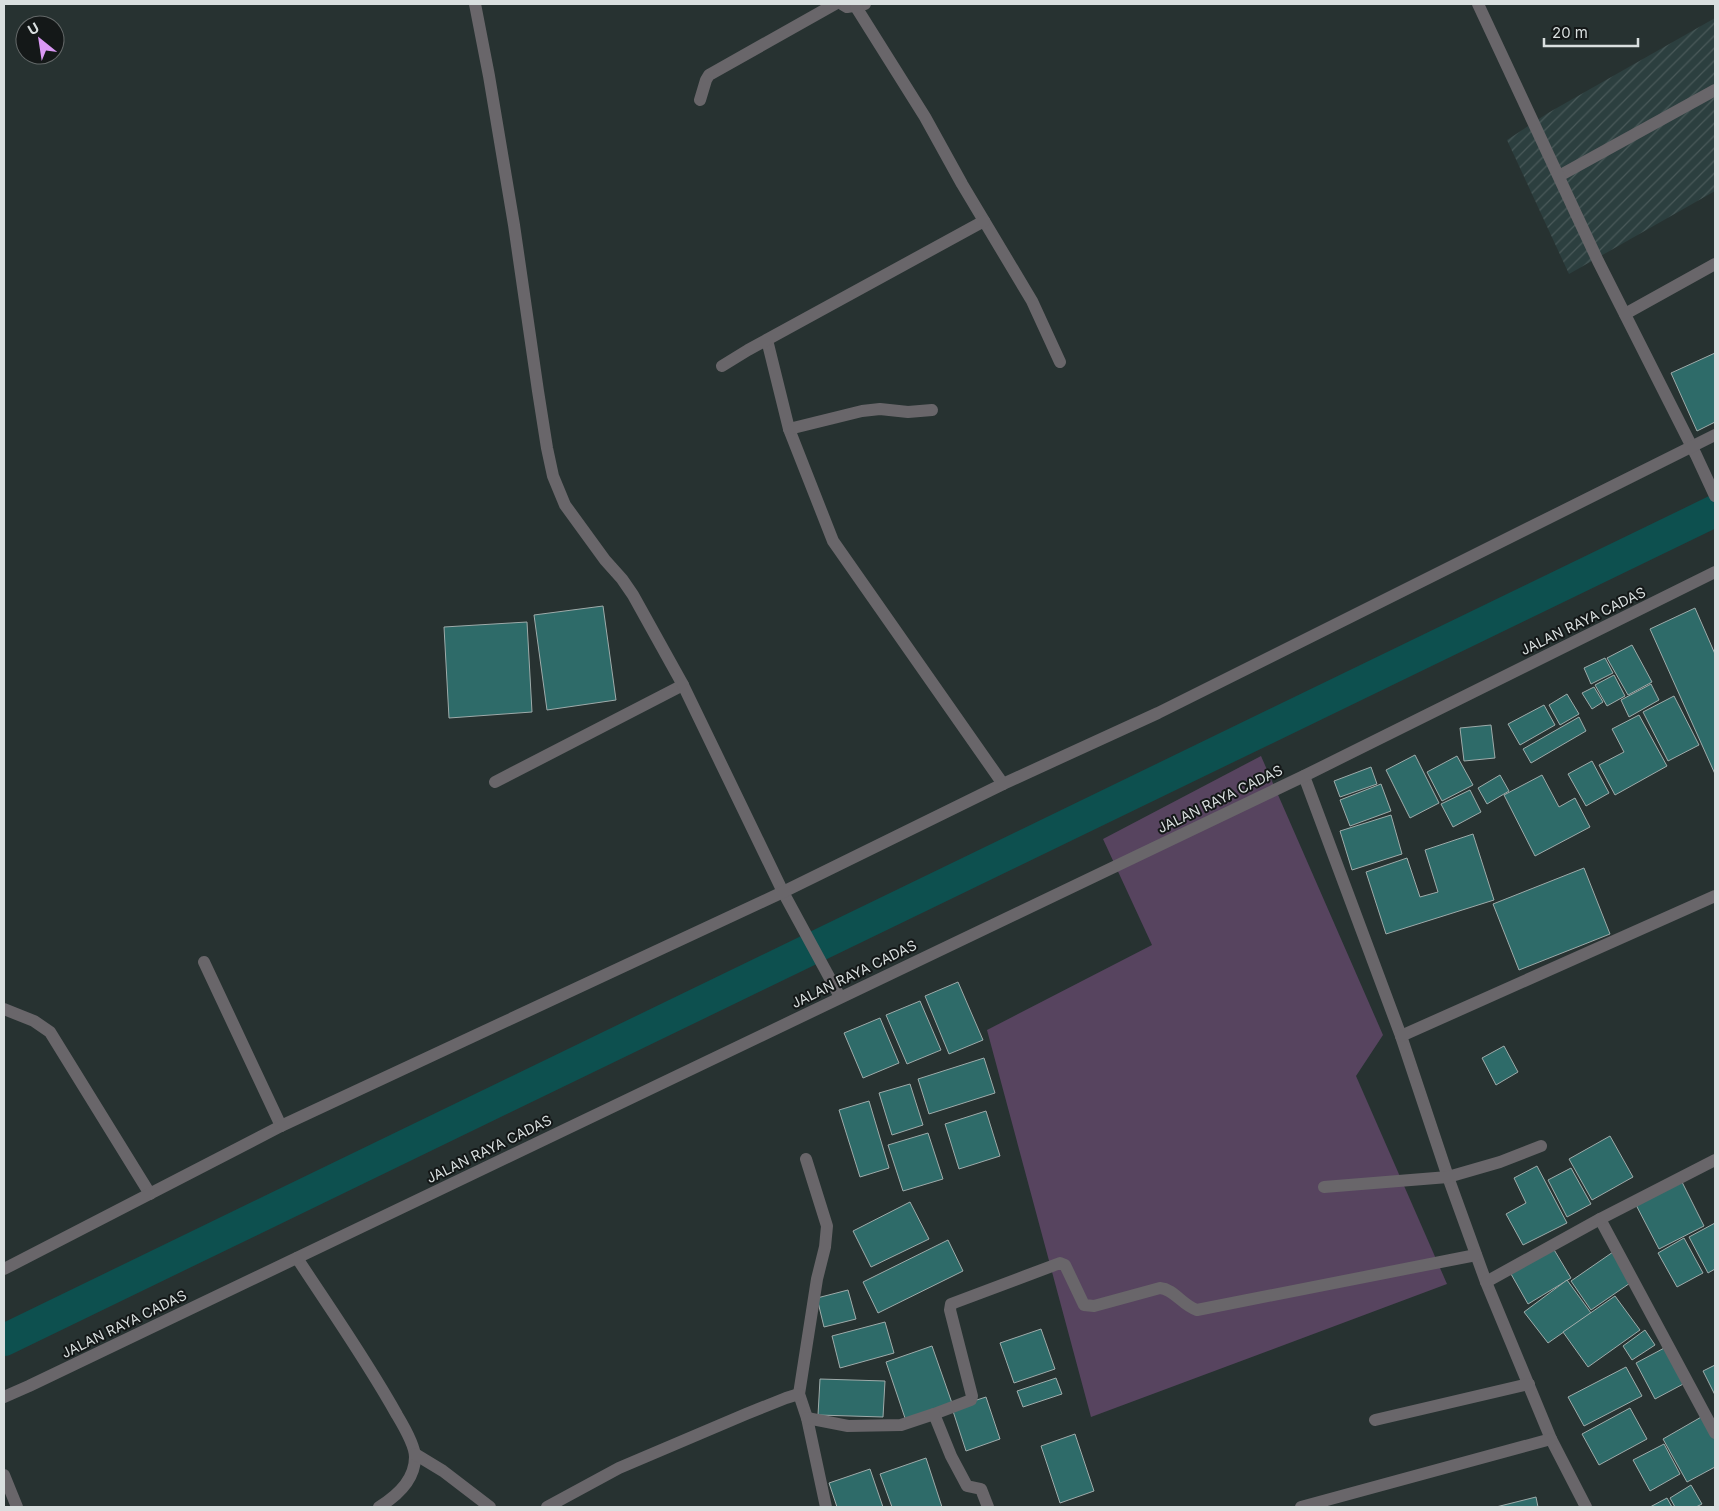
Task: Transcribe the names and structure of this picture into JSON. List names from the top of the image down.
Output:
{
  "streets": {
    "street": ["JALAN RAYA CADAS"]
  },
  "scale_bar": "20 m",
  "north": "top left"
}
